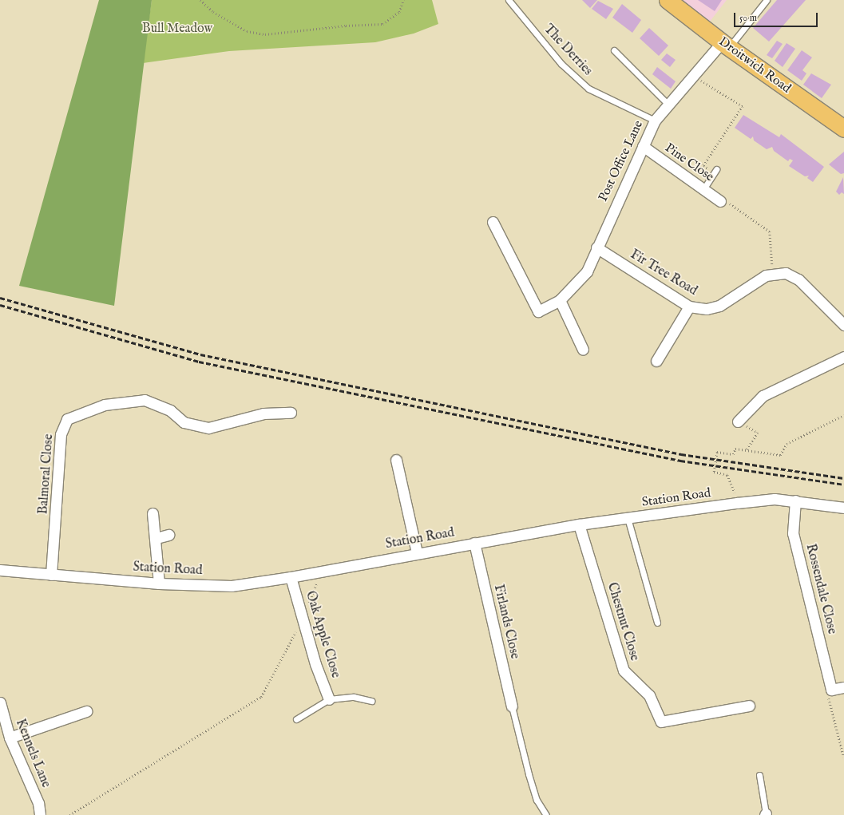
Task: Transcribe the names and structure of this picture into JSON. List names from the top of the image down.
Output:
{
  "streets": {
    "main road": ["Droitwich Road"],
    "street": [
      "Post Office Lane",
      "Pine Close",
      "Fir Tree Road",
      "Balmoral Close",
      "Station Road",
      "Rossendale Close",
      "Firlands Close",
      "Chestnut Close",
      "Oak Apple Close",
      "Kennels Lane"
    ],
    "lane": ["The Derries"]
  },
  "crossings": [
    ["The Derries", "Post Office Lane"],
    ["Droitwich Road", "Post Office Lane"],
    ["Post Office Lane", "Pine Close"],
    ["Post Office Lane", "Fir Tree Road"],
    ["Balmoral Close", "Station Road"],
    ["Station Road", "Rossendale Close"],
    ["Station Road", "Firlands Close"],
    ["Station Road", "Chestnut Close"],
    ["Station Road", "Oak Apple Close"]
  ],
  "parks": ["Bull Meadow"],
  "scale_bar": "50 m"
}
